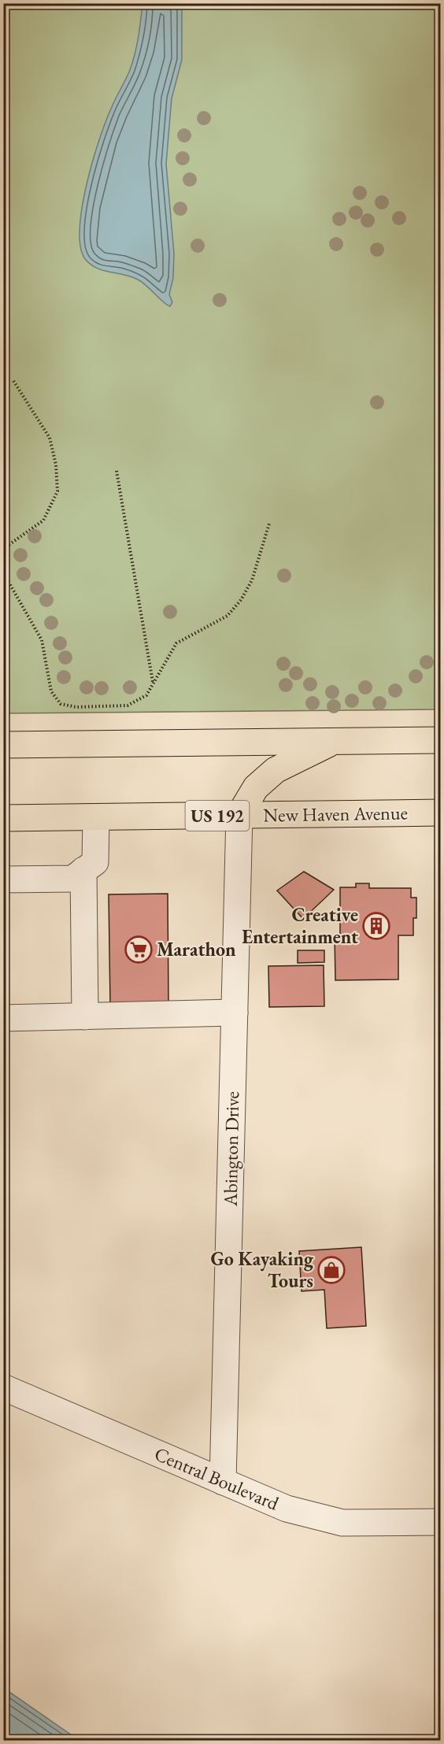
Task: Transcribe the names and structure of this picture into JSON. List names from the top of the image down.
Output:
{
  "streets": {
    "main road": ["New Haven Avenue", "US 192"],
    "street": ["Abington Drive", "Central Boulevard"]
  },
  "crossings": [
    ["New Haven Avenue", "Abington Drive"],
    ["Abington Drive", "Central Boulevard"]
  ],
  "places": {
    "building": ["Creative Entertainment"],
    "supermarket": ["Marathon"],
    "shop": ["Go Kayaking Tours"]
  }
}
